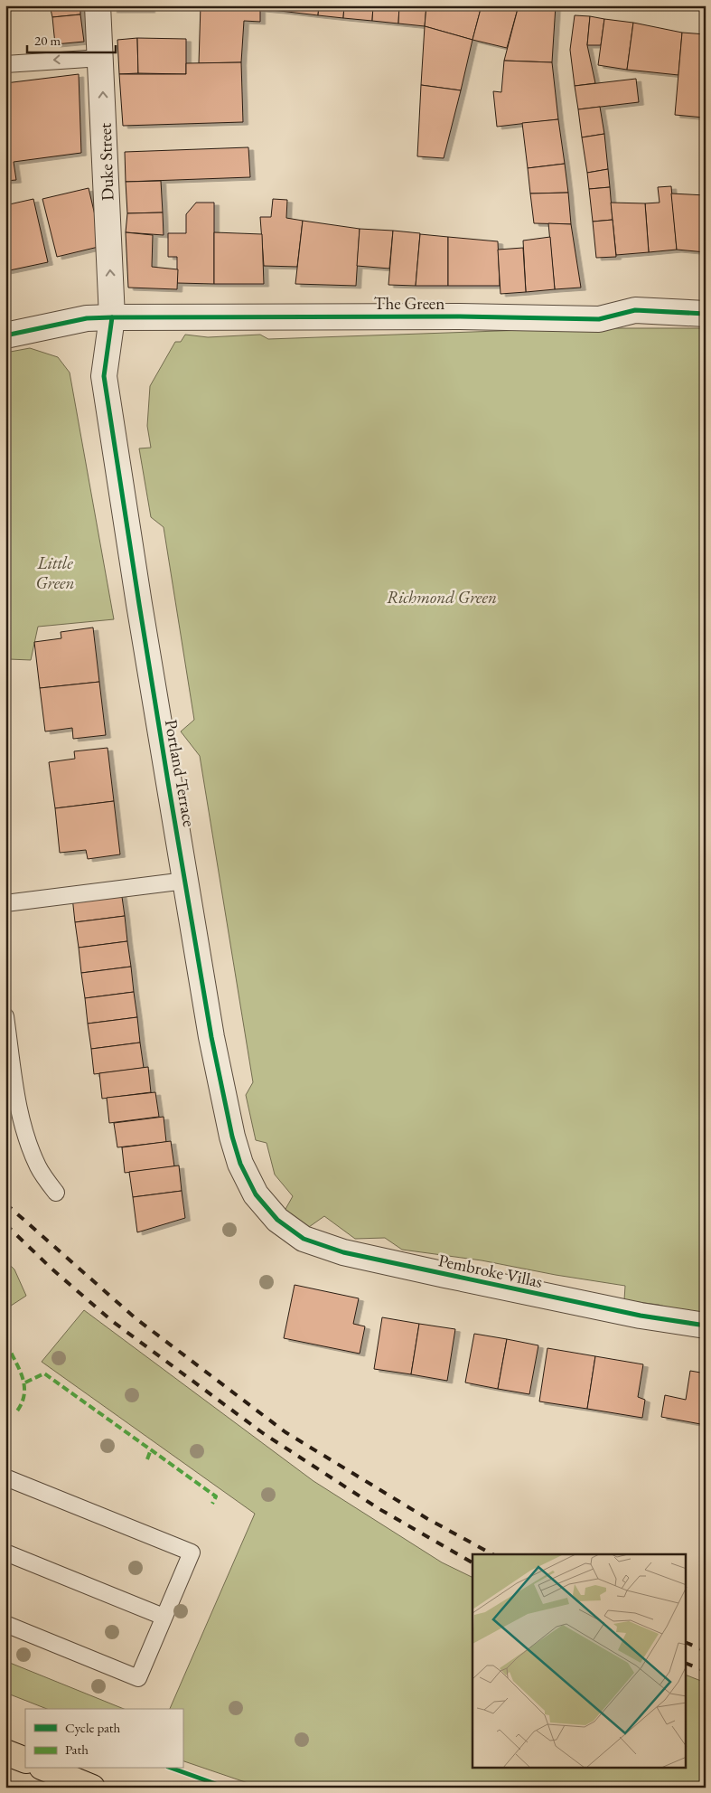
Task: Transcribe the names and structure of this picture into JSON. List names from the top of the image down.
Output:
{
  "streets": {
    "street": [
      "Duke Street",
      "The Green",
      "Portland Terrace",
      "Pembroke Villas"
    ]
  },
  "crossings": [
    ["Duke Street", "The Green"],
    ["Duke Street", "Portland Terrace"],
    ["The Green", "Portland Terrace"],
    ["Portland Terrace", "Pembroke Villas"]
  ],
  "one_way": ["Duke Street"],
  "parks": ["Little Green", "Richmond Green"],
  "legend": ["Cycle path", "Path"],
  "scale_bar": "20 m"
}
